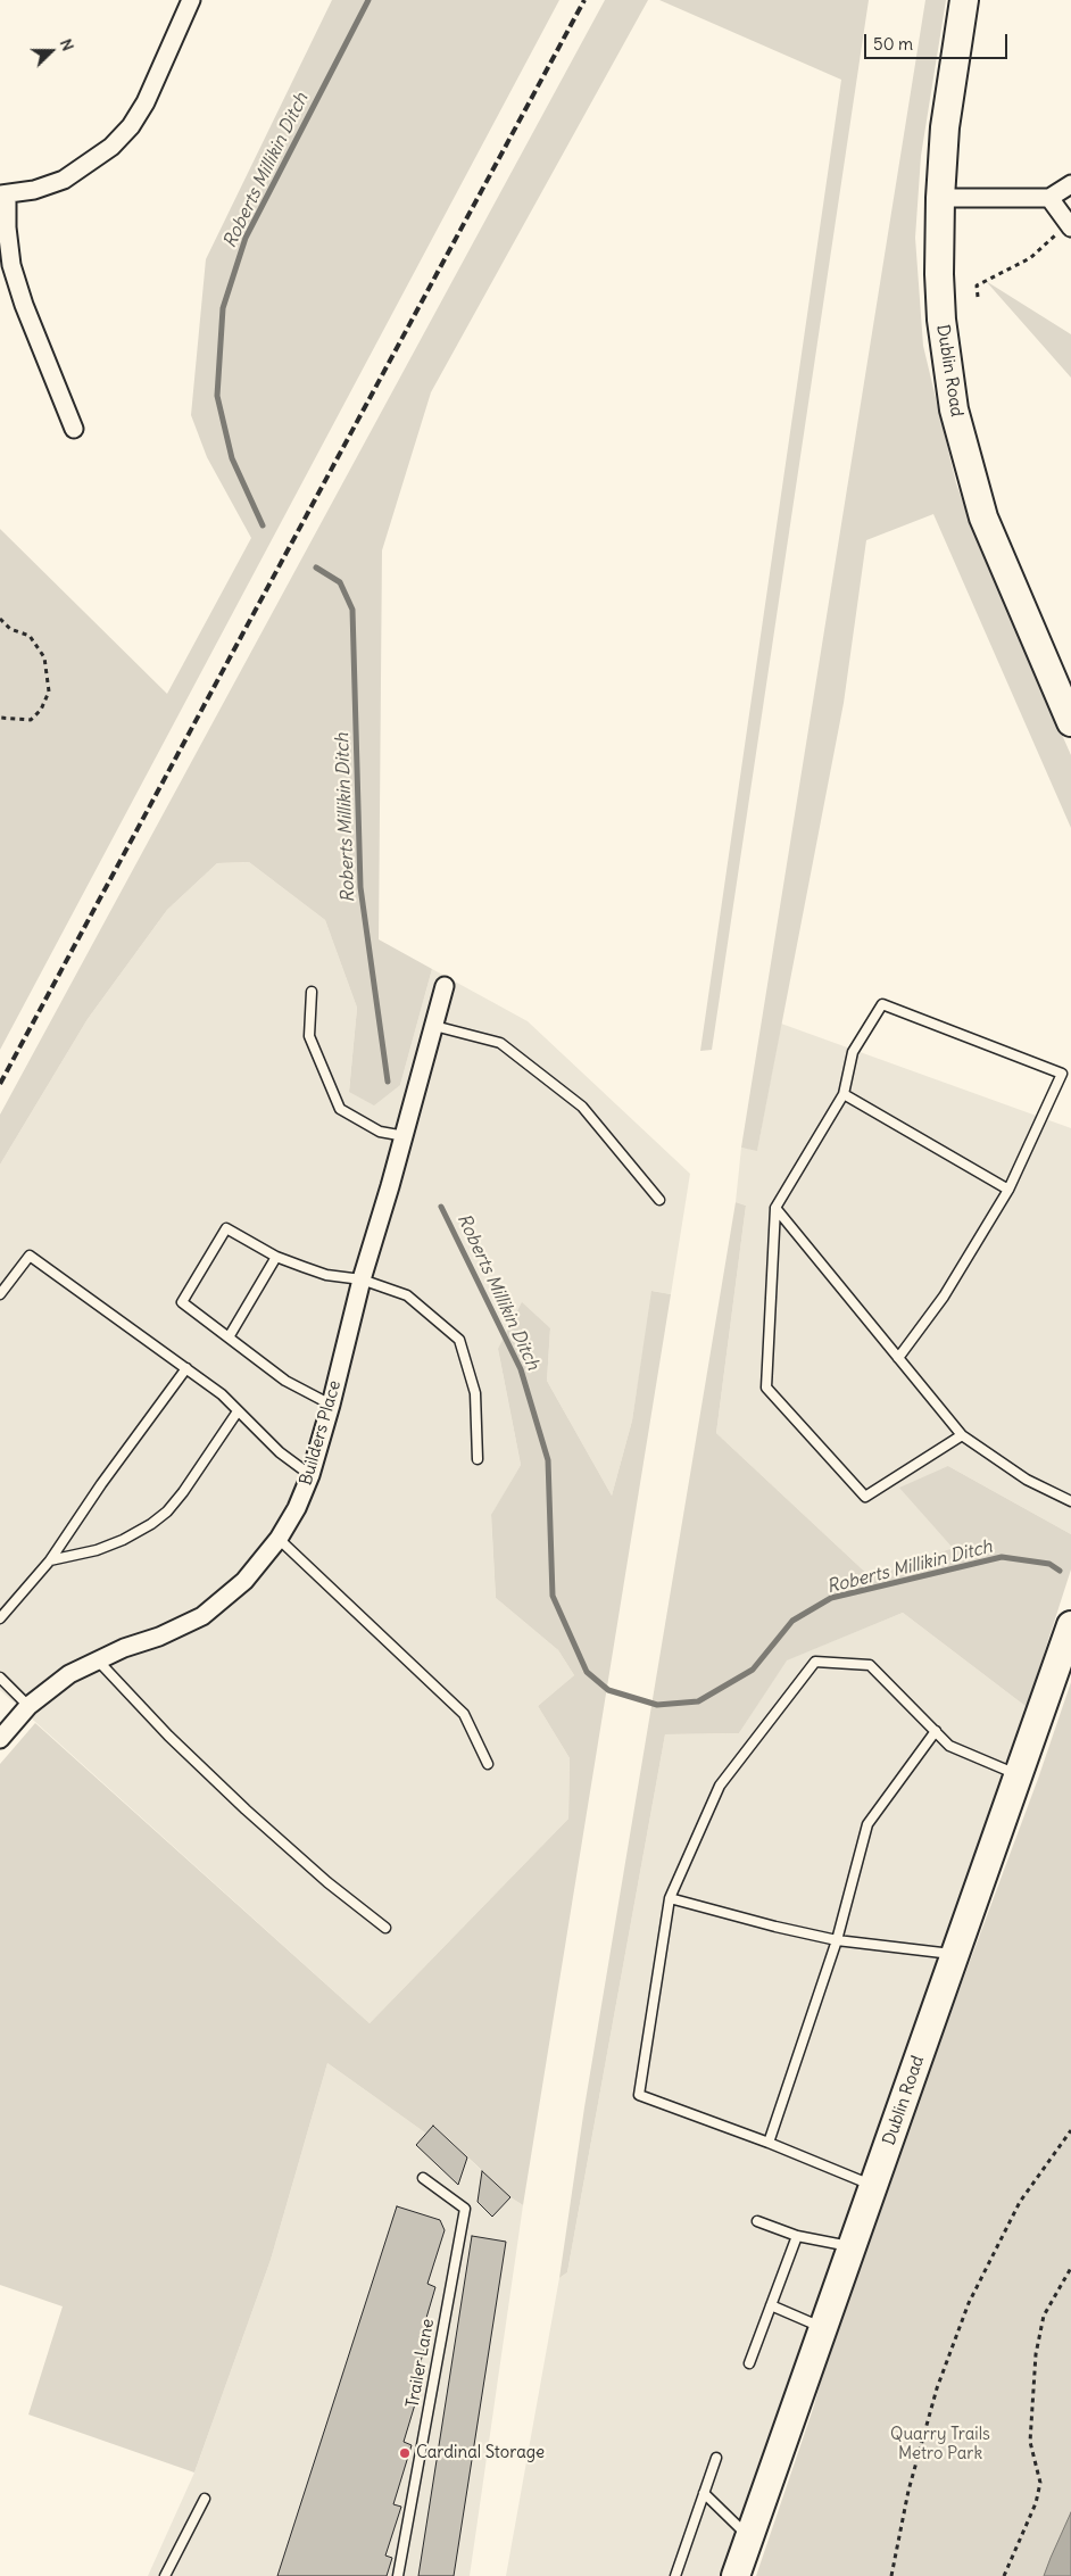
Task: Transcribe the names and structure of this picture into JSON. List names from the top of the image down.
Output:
{
  "streets": {
    "main road": ["Dublin Road"],
    "street": ["Builders Place"],
    "lane": ["Trailer Lane"]
  },
  "water": ["Roberts Millikin Ditch"],
  "parks": ["Quarry Trails Metro Park"],
  "places": ["Cardinal Storage"],
  "scale_bar": "50 m",
  "north": "right"
}
